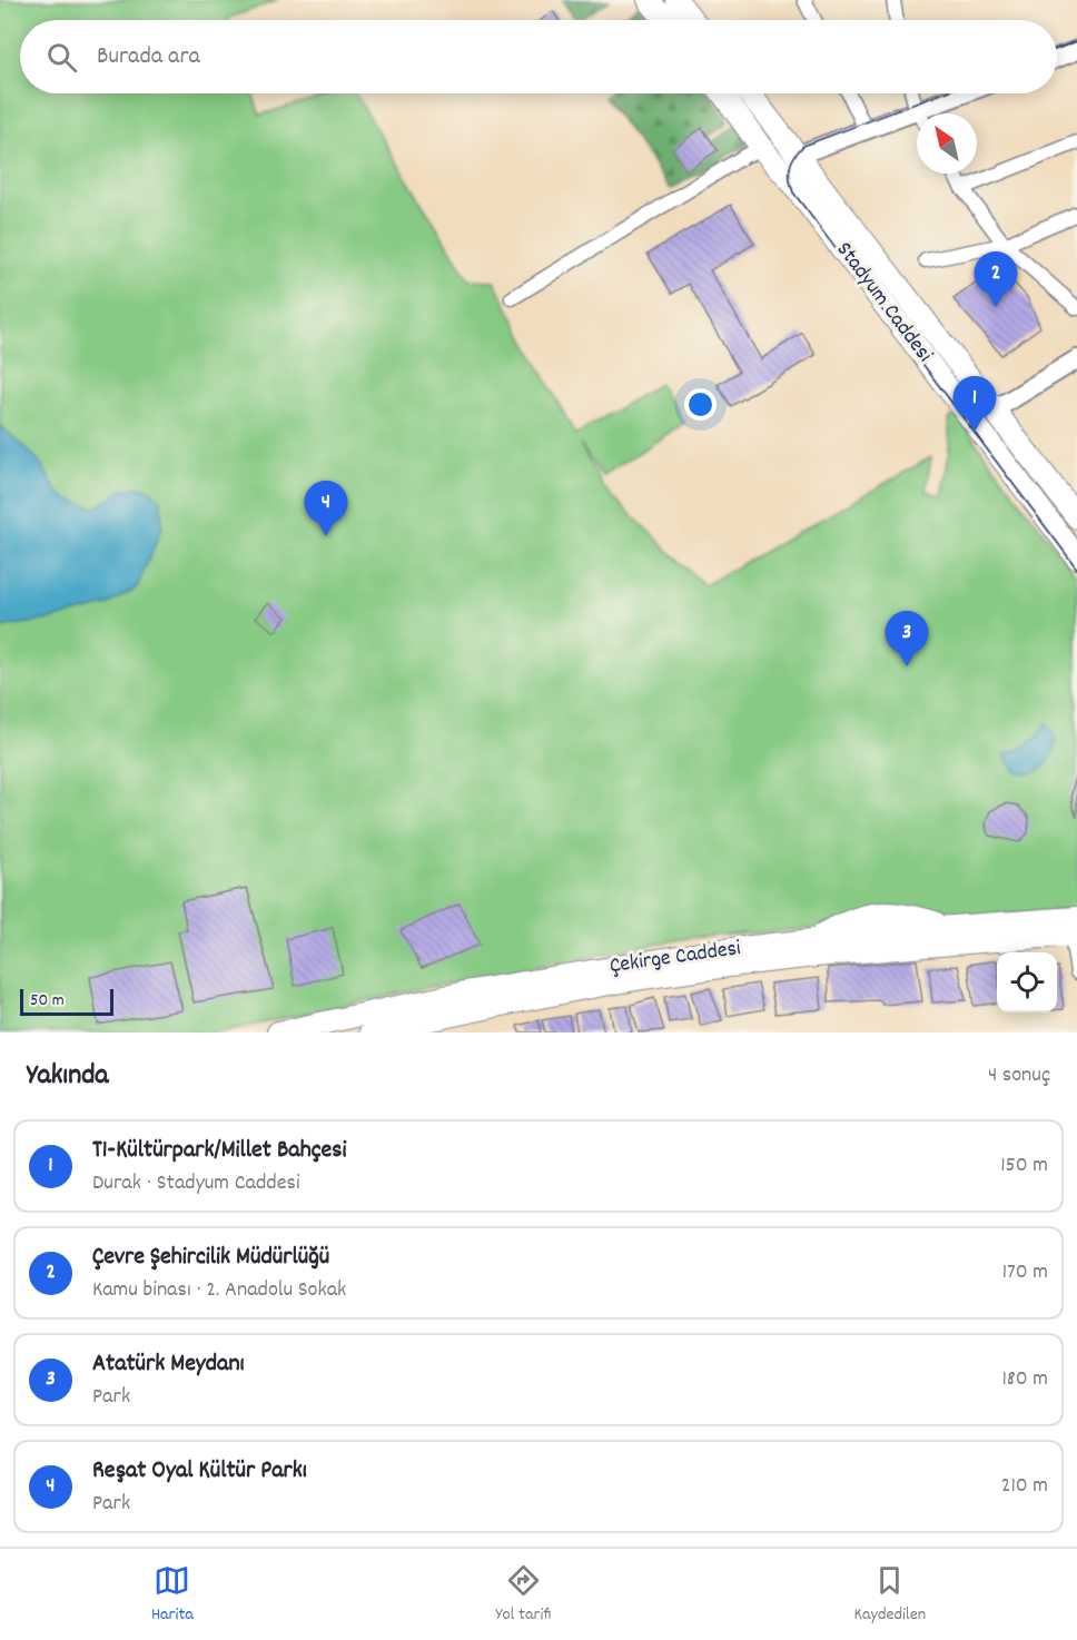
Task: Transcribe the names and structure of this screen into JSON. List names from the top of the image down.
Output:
{
  "streets": {
    "main road": ["Stadyum Caddesi", "Çekirge Caddesi"]
  },
  "scale_bar": "50 m",
  "north": "top left",
  "page": {
    "search": "Burada ara",
    "pins": [
      "2",
      "1",
      "4",
      "3"
    ],
    "scale": "50 m",
    "heading": ["Yakında", "4 sonuç"],
    "list": [
      {
        "mark": "1",
        "name": "T1-Kültürpark/Millet Bahçesi",
        "note": "Durak · Stadyum Caddesi",
        "value": "150 m"
      },
      {
        "mark": "2",
        "name": "Çevre Şehircilik Müdürlüğü",
        "note": "Kamu binası · 2. Anadolu Sokak",
        "value": "170 m"
      },
      {
        "mark": "3",
        "name": "Atatürk Meydanı",
        "note": "Park",
        "value": "180 m"
      },
      {
        "mark": "4",
        "name": "Reşat Oyal Kültür Parkı",
        "note": "Park",
        "value": "210 m"
      }
    ],
    "nav": ["Harita", "Yol tarifi", "Kaydedilen"]
  }
}
